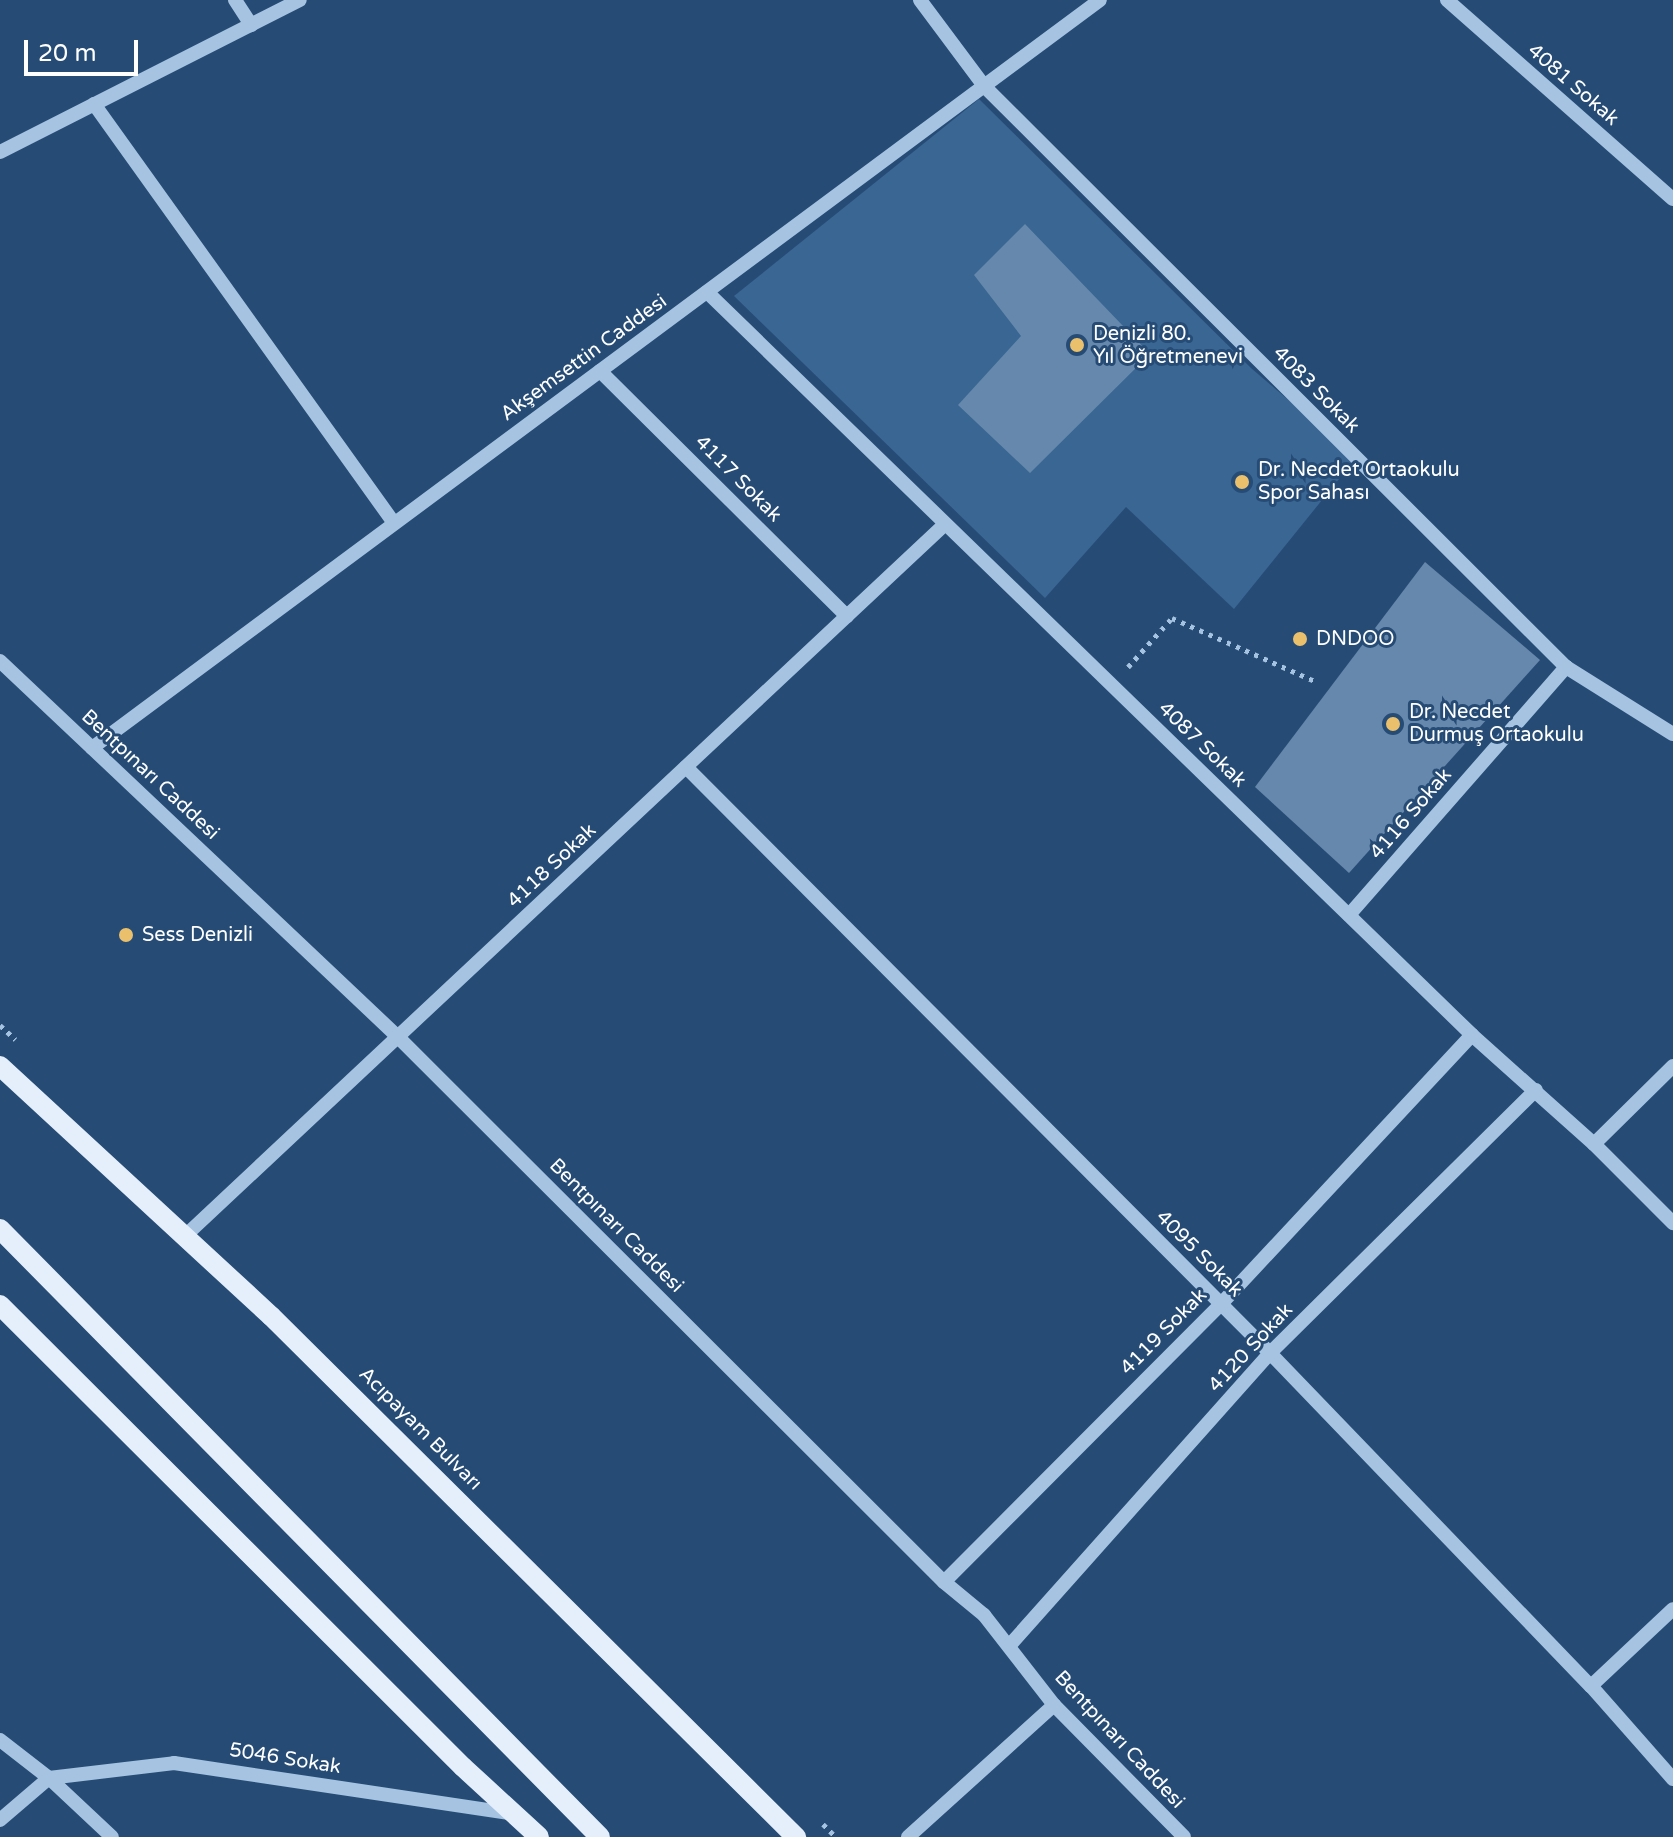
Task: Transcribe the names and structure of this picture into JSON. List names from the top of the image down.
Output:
{
  "streets": {
    "main road": ["Acıpayam Bulvarı"],
    "street": [
      "4081 Sokak",
      "Akşemsettin Caddesi",
      "4083 Sokak",
      "4117 Sokak",
      "4087 Sokak",
      "Bentpınarı Caddesi",
      "4116 Sokak",
      "4118 Sokak",
      "4095 Sokak",
      "4119 Sokak",
      "4120 Sokak",
      "5046 Sokak"
    ]
  },
  "crossings": [
    ["Akşemsettin Caddesi", "4083 Sokak"],
    ["Akşemsettin Caddesi", "4117 Sokak"],
    ["Akşemsettin Caddesi", "4087 Sokak"],
    ["Akşemsettin Caddesi", "Bentpınarı Caddesi"],
    ["4083 Sokak", "4116 Sokak"],
    ["4117 Sokak", "4118 Sokak"],
    ["4087 Sokak", "4116 Sokak"],
    ["4087 Sokak", "4118 Sokak"],
    ["4087 Sokak", "4119 Sokak"],
    ["4087 Sokak", "4120 Sokak"],
    ["Bentpınarı Caddesi", "4118 Sokak"],
    ["Bentpınarı Caddesi", "4119 Sokak"],
    ["Bentpınarı Caddesi", "4120 Sokak"],
    ["4118 Sokak", "4095 Sokak"],
    ["4118 Sokak", "Acıpayam Bulvarı"],
    ["4095 Sokak", "4119 Sokak"],
    ["4095 Sokak", "4120 Sokak"]
  ],
  "places": [
    "Denizli 80. Yıl Öğretmenevi",
    "Dr. Necdet Ortaokulu Spor Sahası",
    "DNDOO",
    "Dr. Necdet Durmuş Ortaokulu",
    "Sess Denizli"
  ],
  "scale_bar": "20 m"
}
